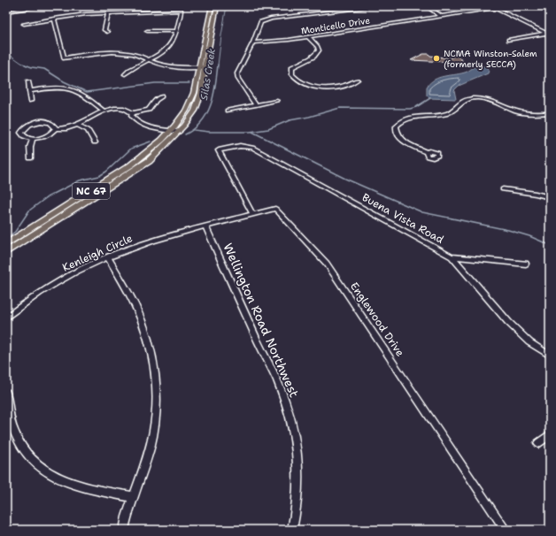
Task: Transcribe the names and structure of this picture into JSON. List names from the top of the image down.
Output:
{
  "streets": {
    "main road": ["NC 67"],
    "street": [
      "Monticello Drive",
      "Buena Vista Road",
      "Kenleigh Circle",
      "Englewood Drive",
      "Wellington Road Northwest"
    ]
  },
  "crossings": [
    ["Buena Vista Road", "Kenleigh Circle"],
    ["Buena Vista Road", "Englewood Drive"],
    ["Kenleigh Circle", "Englewood Drive"],
    ["Kenleigh Circle", "Wellington Road Northwest"]
  ],
  "water": ["Silas Creek"],
  "places": ["NCMA Winston-Salem (formerly SECCA)"]
}
